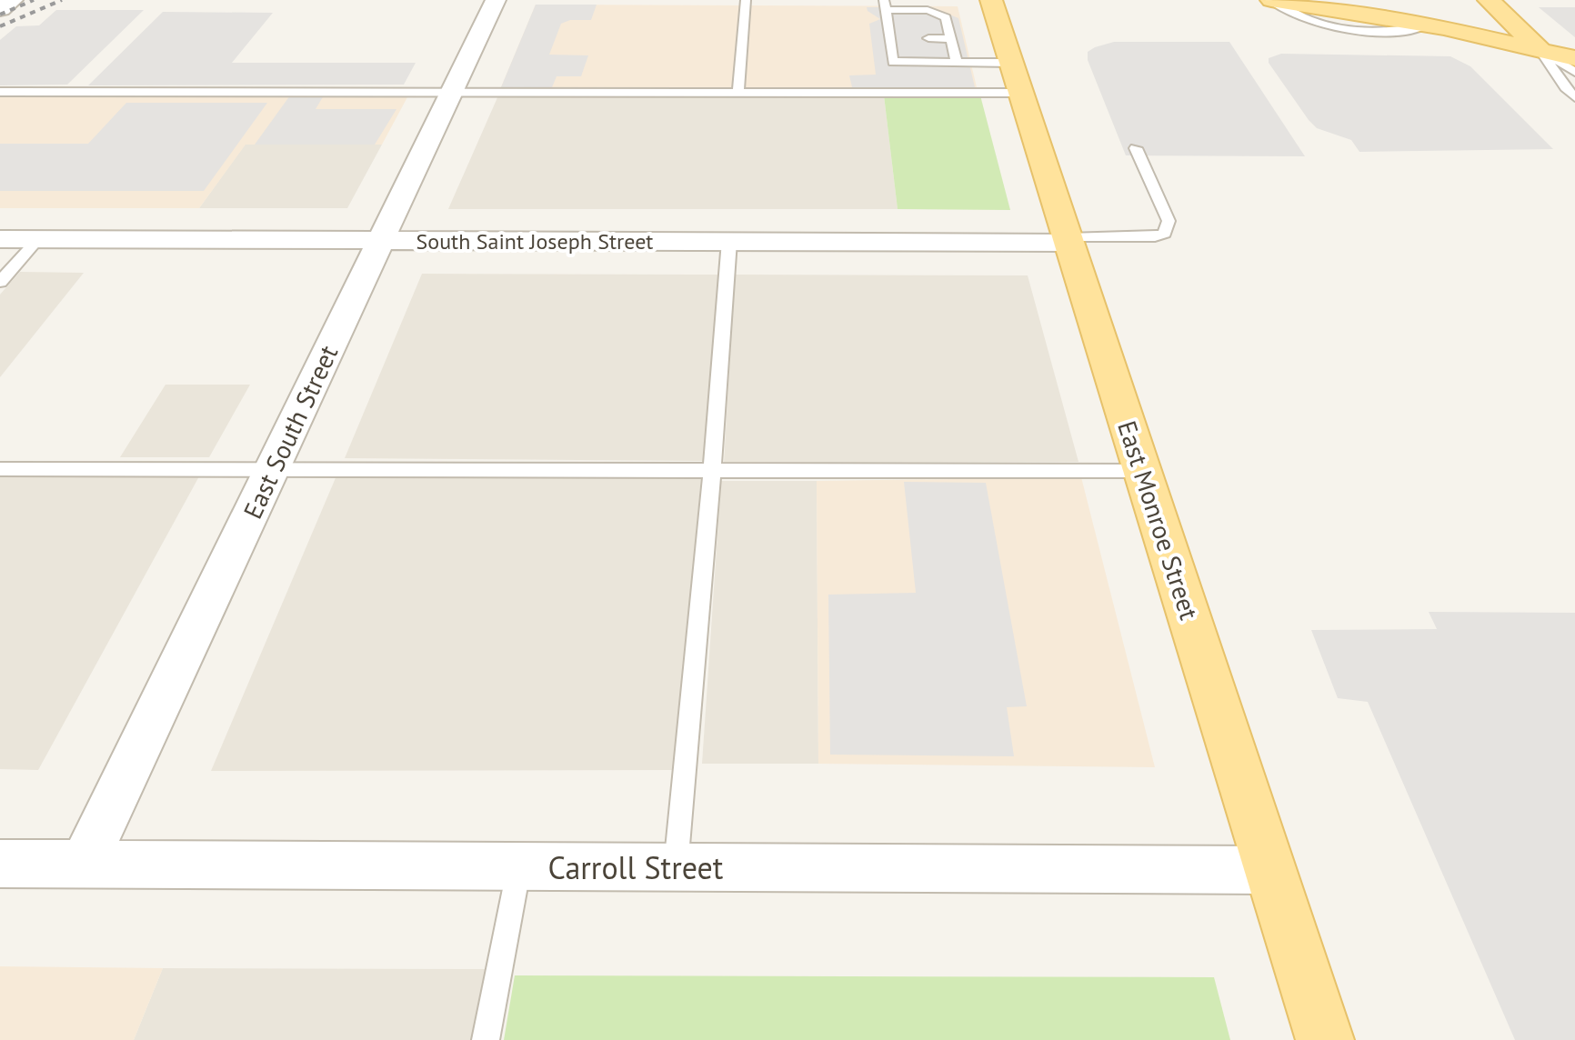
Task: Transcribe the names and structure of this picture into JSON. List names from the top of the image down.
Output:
{
  "streets": {
    "main road": ["East Monroe Street"],
    "street": ["South Saint Joseph Street", "East South Street", "Carroll Street"]
  },
  "crossings": [
    ["South Saint Joseph Street", "East South Street"],
    ["South Saint Joseph Street", "East Monroe Street"],
    ["East South Street", "Carroll Street"],
    ["East Monroe Street", "Carroll Street"]
  ]
}
